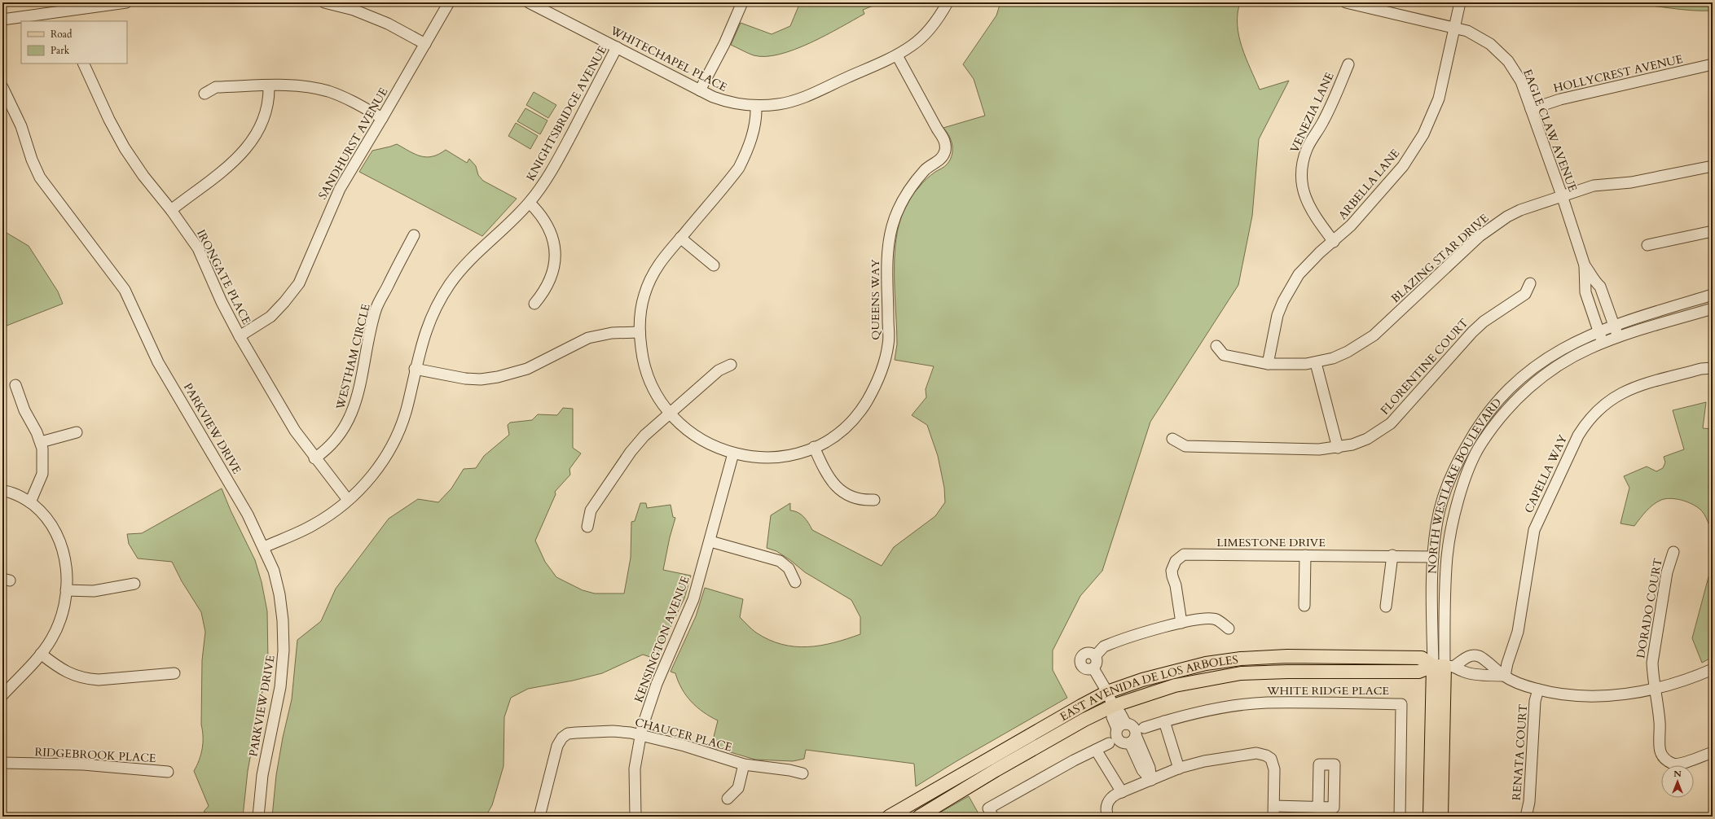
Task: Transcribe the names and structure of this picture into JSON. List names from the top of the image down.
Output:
{
  "streets": {
    "main road": ["NORTH WESTLAKE BOULEVARD", "EAST AVENIDA DE LOS ARBOLES"],
    "street": [
      "WHITECHAPEL PLACE",
      "HOLLYCREST AVENUE",
      "VENEZIA LANE",
      "KNIGHTSBRIDGE AVENUE",
      "EAGLE CLAW AVENUE",
      "SANDHURST AVENUE",
      "ARBELLA LANE",
      "BLAZING STAR DRIVE",
      "IRONGATE PLACE",
      "QUEENS WAY",
      "WESTHAM CIRCLE",
      "FLORENTINE COURT",
      "PARKVIEW DRIVE",
      "CAPELLA WAY",
      "LIMESTONE DRIVE",
      "DORADO COURT",
      "KENSINGTON AVENUE",
      "WHITE RIDGE PLACE",
      "CHAUCER PLACE",
      "RENATA COURT",
      "RIDGEBROOK PLACE"
    ]
  },
  "crossings": [
    ["WHITECHAPEL PLACE", "KNIGHTSBRIDGE AVENUE"],
    ["WHITECHAPEL PLACE", "QUEENS WAY"],
    ["HOLLYCREST AVENUE", "EAGLE CLAW AVENUE"],
    ["VENEZIA LANE", "ARBELLA LANE"],
    ["KNIGHTSBRIDGE AVENUE", "IRONGATE PLACE"],
    ["KNIGHTSBRIDGE AVENUE", "PARKVIEW DRIVE"],
    ["EAGLE CLAW AVENUE", "ARBELLA LANE"],
    ["EAGLE CLAW AVENUE", "BLAZING STAR DRIVE"],
    ["EAGLE CLAW AVENUE", "NORTH WESTLAKE BOULEVARD"],
    ["SANDHURST AVENUE", "IRONGATE PLACE"],
    ["ARBELLA LANE", "BLAZING STAR DRIVE"],
    ["IRONGATE PLACE", "WESTHAM CIRCLE"],
    ["QUEENS WAY", "KENSINGTON AVENUE"],
    ["CAPELLA WAY", "EAST AVENIDA DE LOS ARBOLES"],
    ["NORTH WESTLAKE BOULEVARD", "LIMESTONE DRIVE"],
    ["NORTH WESTLAKE BOULEVARD", "EAST AVENIDA DE LOS ARBOLES"],
    ["DORADO COURT", "EAST AVENIDA DE LOS ARBOLES"],
    ["KENSINGTON AVENUE", "CHAUCER PLACE"],
    ["EAST AVENIDA DE LOS ARBOLES", "RENATA COURT"]
  ],
  "legend": ["Road", "Park"],
  "north": "top"
}
